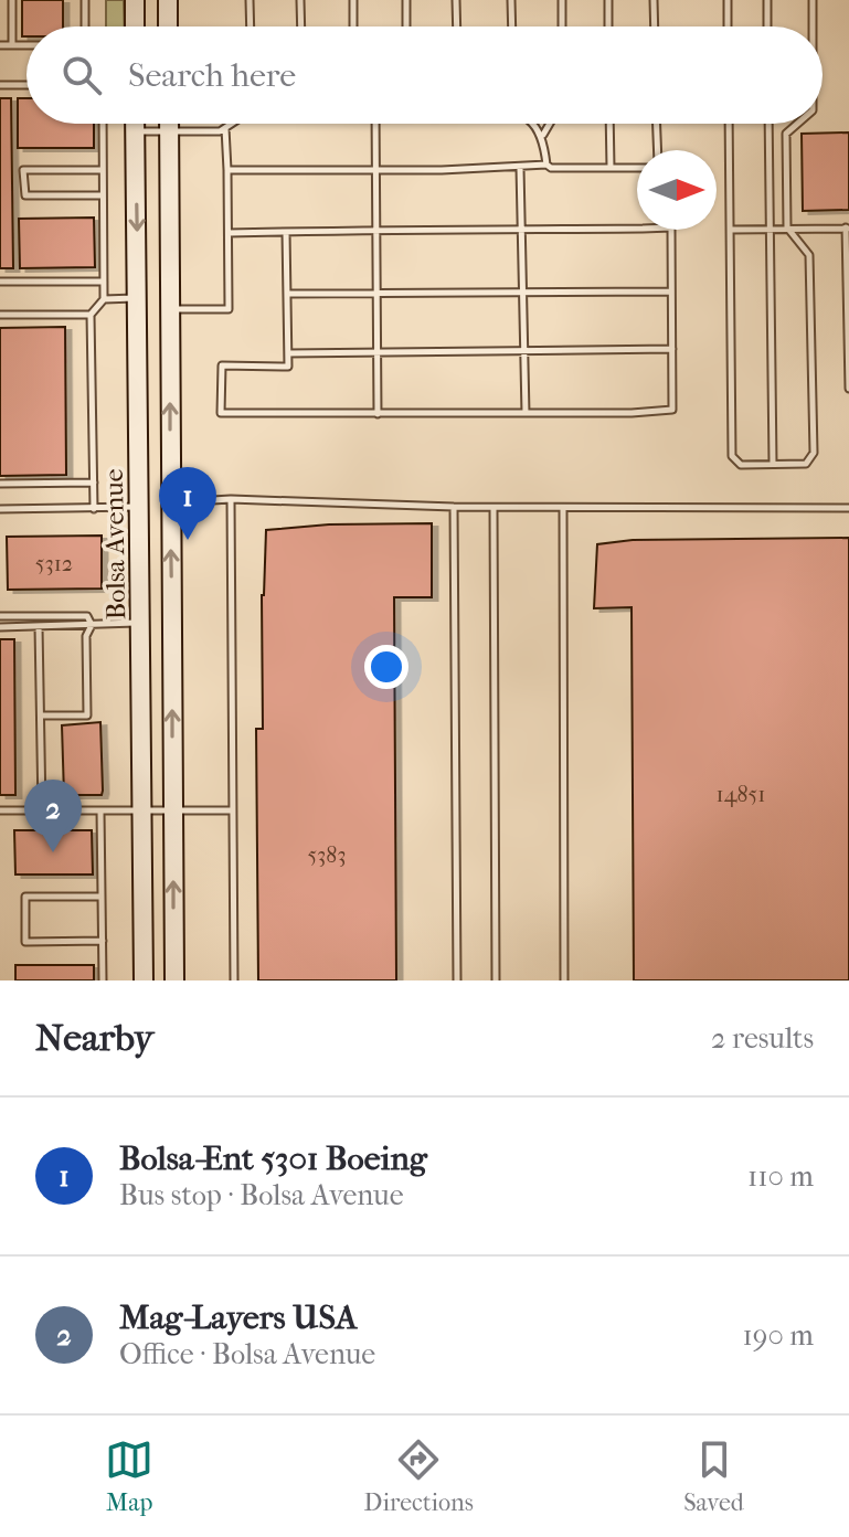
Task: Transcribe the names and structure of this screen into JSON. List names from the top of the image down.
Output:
{
  "streets": {
    "main road": ["Bolsa Avenue"]
  },
  "house_numbers": ["5312", "14851", "5383"],
  "north": "right",
  "page": {
    "search": "Search here",
    "pins": ["1", "2"],
    "heading": ["Nearby", "2 results"],
    "list": [
      {
        "mark": "1",
        "name": "Bolsa-Ent 5301 Boeing",
        "note": "Bus stop · Bolsa Avenue",
        "value": "110 m"
      },
      {
        "mark": "2",
        "name": "Mag-Layers USA",
        "note": "Office · Bolsa Avenue",
        "value": "190 m"
      }
    ],
    "nav": ["Map", "Directions", "Saved"]
  }
}
